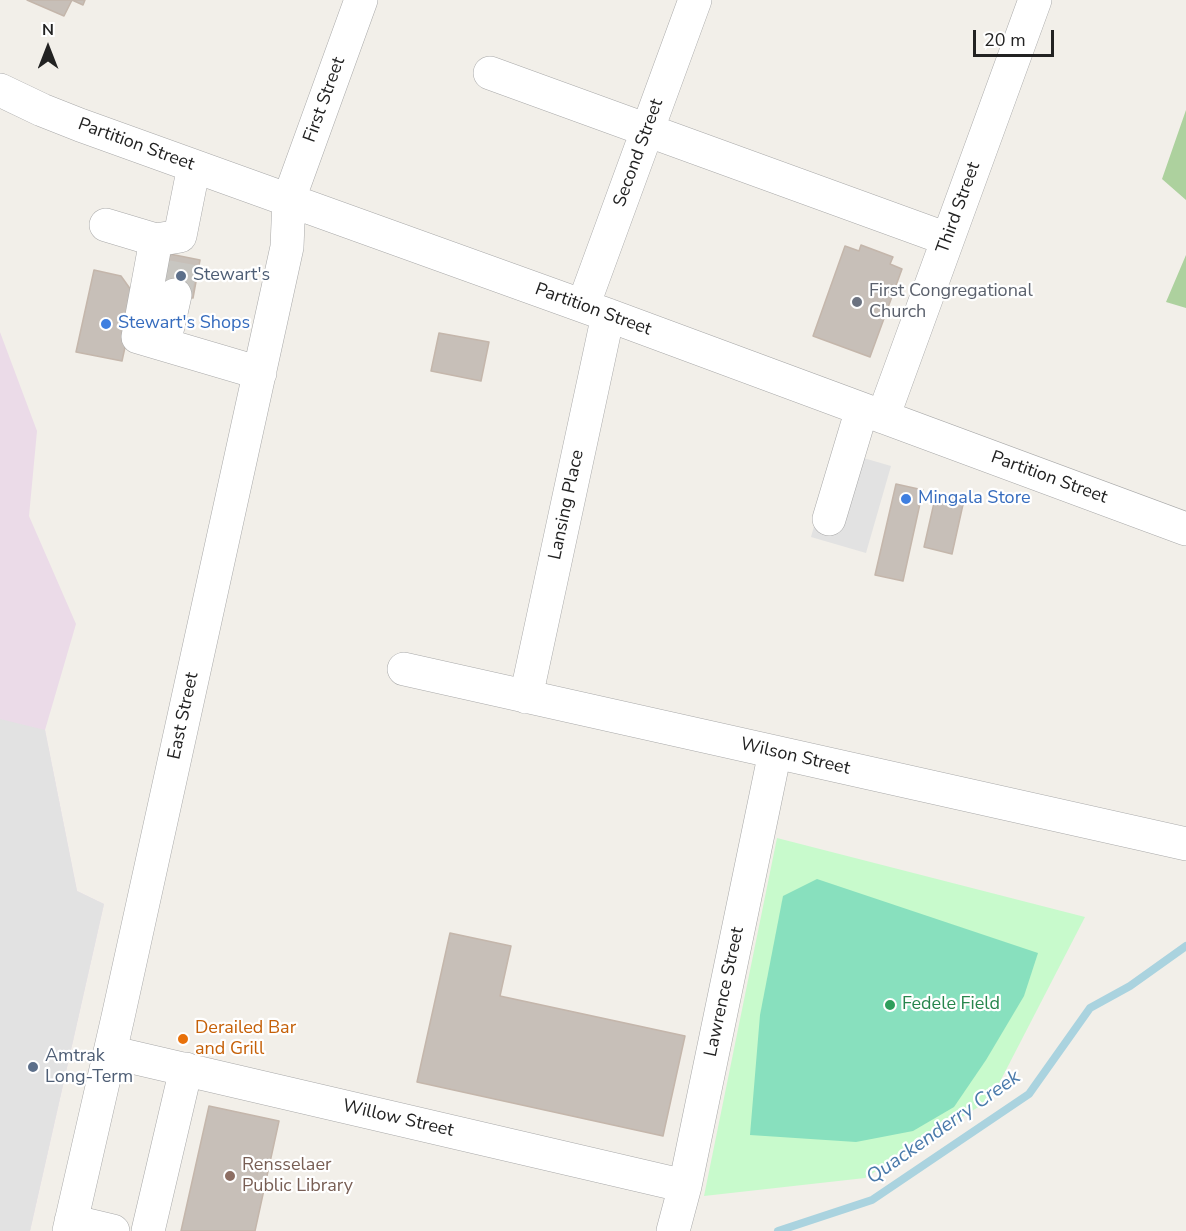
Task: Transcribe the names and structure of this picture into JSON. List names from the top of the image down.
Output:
{
  "streets": {
    "street": [
      "First Street",
      "Partition Street",
      "Second Street",
      "Third Street",
      "Lansing Place",
      "East Street",
      "Wilson Street",
      "Lawrence Street",
      "Willow Street"
    ]
  },
  "crossings": [
    ["First Street", "Partition Street"],
    ["First Street", "East Street"],
    ["Partition Street", "Second Street"],
    ["Partition Street", "Third Street"],
    ["Partition Street", "Lansing Place"],
    ["Partition Street", "East Street"],
    ["Second Street", "Lansing Place"],
    ["Lansing Place", "Wilson Street"],
    ["East Street", "Willow Street"],
    ["Wilson Street", "Lawrence Street"],
    ["Lawrence Street", "Willow Street"]
  ],
  "water": ["Quackenderry Creek"],
  "places": [
    "Stewart's",
    "First Congregational Church",
    "Stewart's Shops",
    "Mingala Store",
    "Fedele Field",
    "Derailed Bar and Grill",
    "Amtrak Long-Term",
    "Rensselaer Public Library"
  ],
  "scale_bar": "20 m",
  "north": "top"
}
